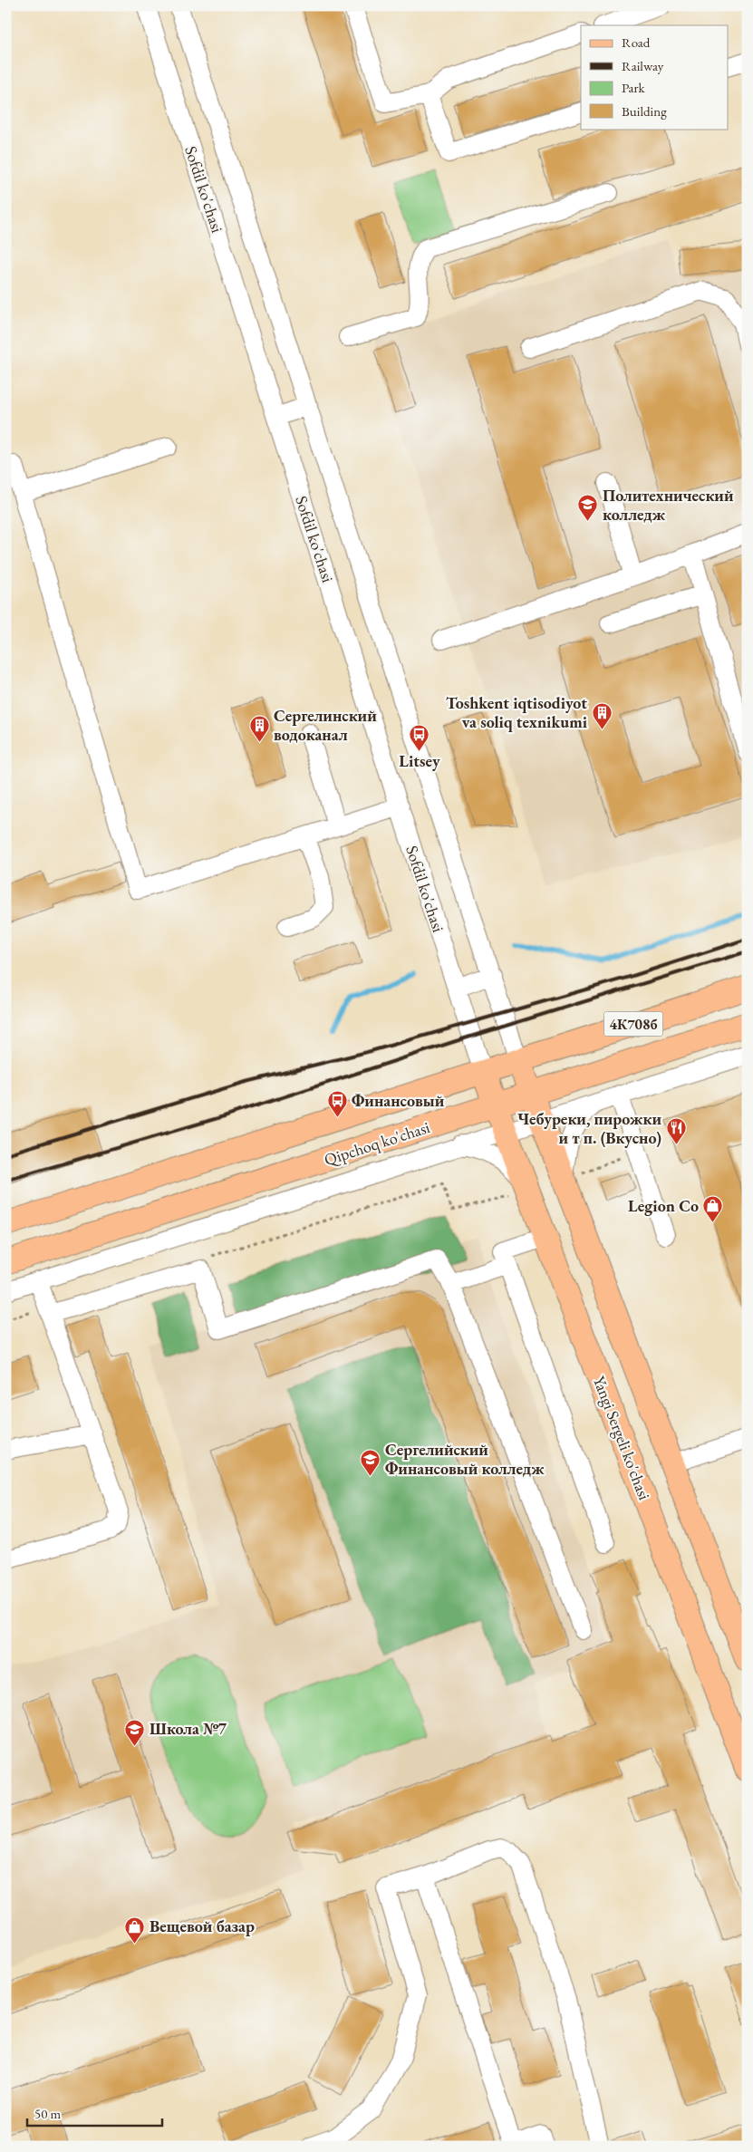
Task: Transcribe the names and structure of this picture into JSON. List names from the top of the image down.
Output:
{
  "streets": {
    "main road": ["4К708б", "Qipchoq ko'chasi", "Yangi Sergeli ko'chasi"],
    "street": ["Sofdil ko'chasi"]
  },
  "crossings": [
    ["Sofdil ko'chasi", "4К708б"],
    ["Sofdil ko'chasi", "Yangi Sergeli ko'chasi"],
    ["Qipchoq ko'chasi", "Yangi Sergeli ko'chasi"]
  ],
  "places": {
    "school or university": ["Политехнический колледж", "Сергелийский Финансовый колледж", "Школа №7"],
    "building": ["Toshkent iqtisodiyot va soliq texnikumi", "Сергелинский водоканал"],
    "bus stop": ["Litsey", "Финансовый"],
    "restaurant": ["Чебуреки, пирожки и т п. (Вкусно)"],
    "shop": ["Legion Co", "Вещевой базар"]
  },
  "legend": [
    "Road",
    "Railway",
    "Park",
    "Building"
  ],
  "scale_bar": "50 m"
}
